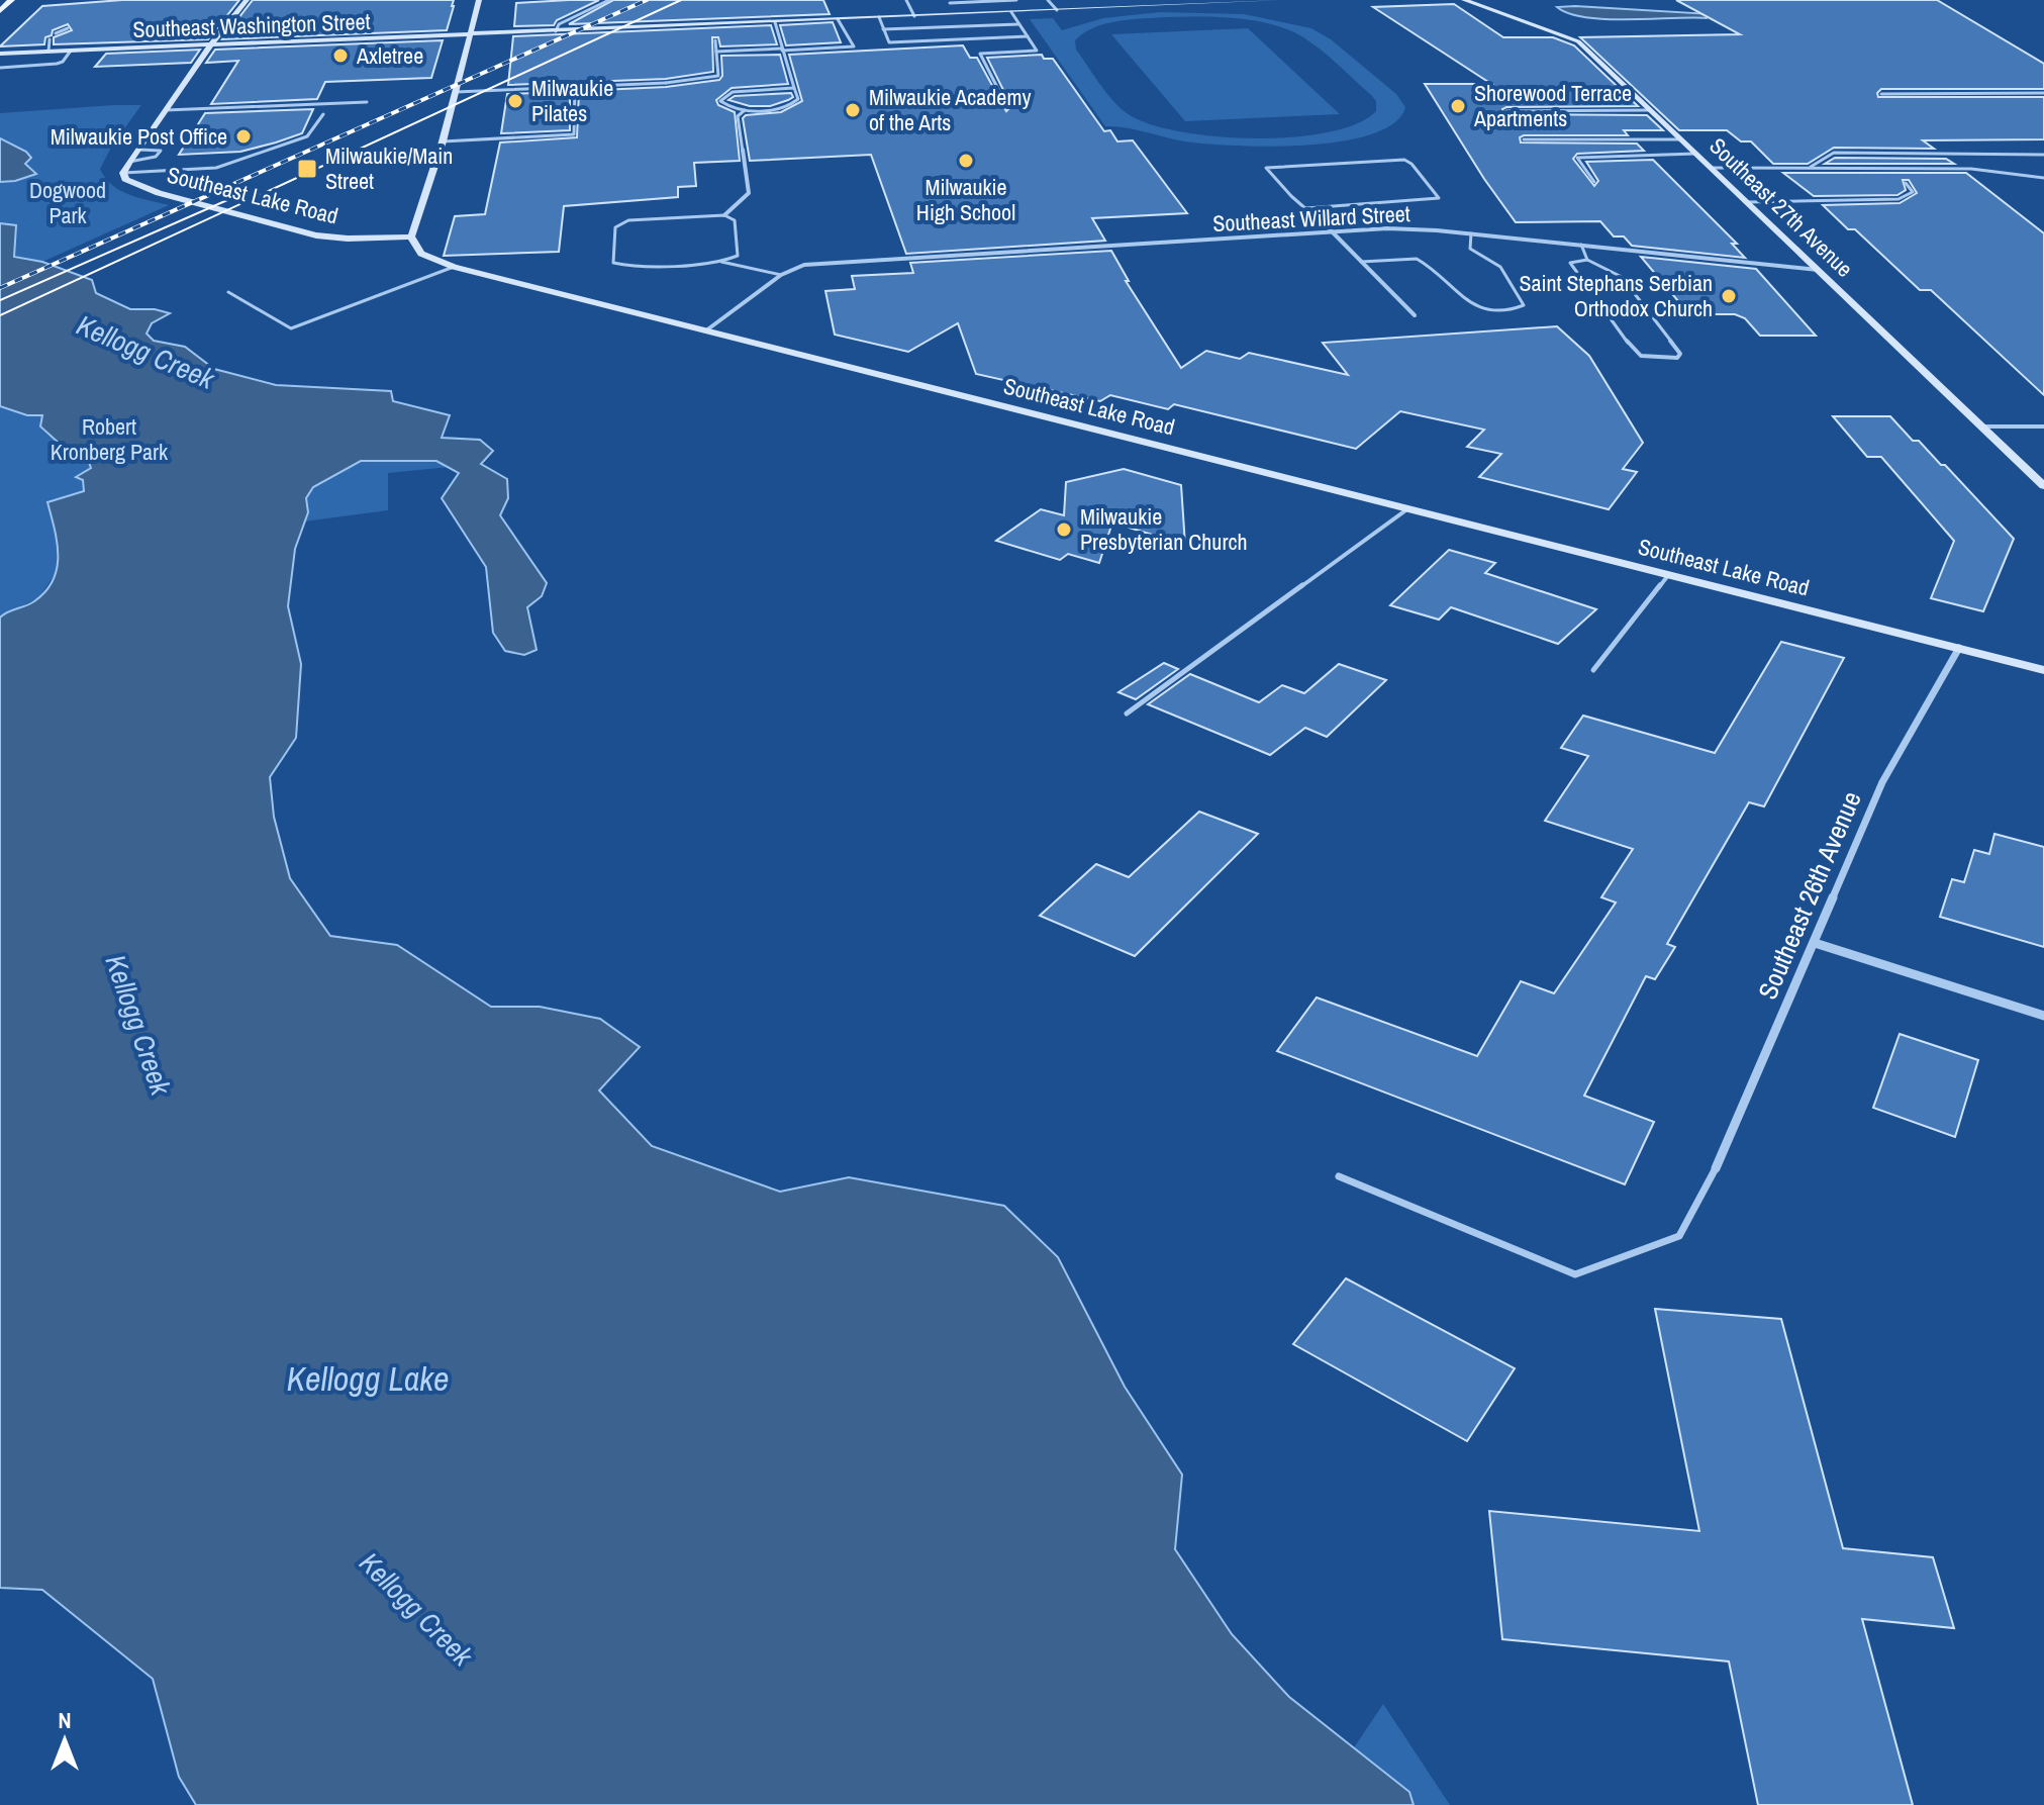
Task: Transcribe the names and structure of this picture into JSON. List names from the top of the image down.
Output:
{
  "streets": {
    "street": [
      "Southeast Washington Street",
      "Southeast Lake Road",
      "Southeast 27th Avenue",
      "Southeast Willard Street",
      "Southeast 26th Avenue"
    ]
  },
  "crossings": [
    ["Southeast Lake Road", "Southeast Willard Street"],
    ["Southeast Lake Road", "Southeast 26th Avenue"],
    ["Southeast 27th Avenue", "Southeast Willard Street"]
  ],
  "water": ["Kellogg Creek", "Kellogg Lake"],
  "parks": ["Dogwood Park", "Robert Kronberg Park"],
  "places": {
    "other": [
      "Axletree",
      "Milwaukie Pilates",
      "Shorewood Terrace Apartments",
      "Milwaukie Academy of the Arts",
      "Milwaukie Post Office",
      "Milwaukie High School",
      "Saint Stephans Serbian Orthodox Church",
      "Milwaukie Presbyterian Church"
    ],
    "transit": ["Milwaukie/Main Street"]
  },
  "north": "top"
}
